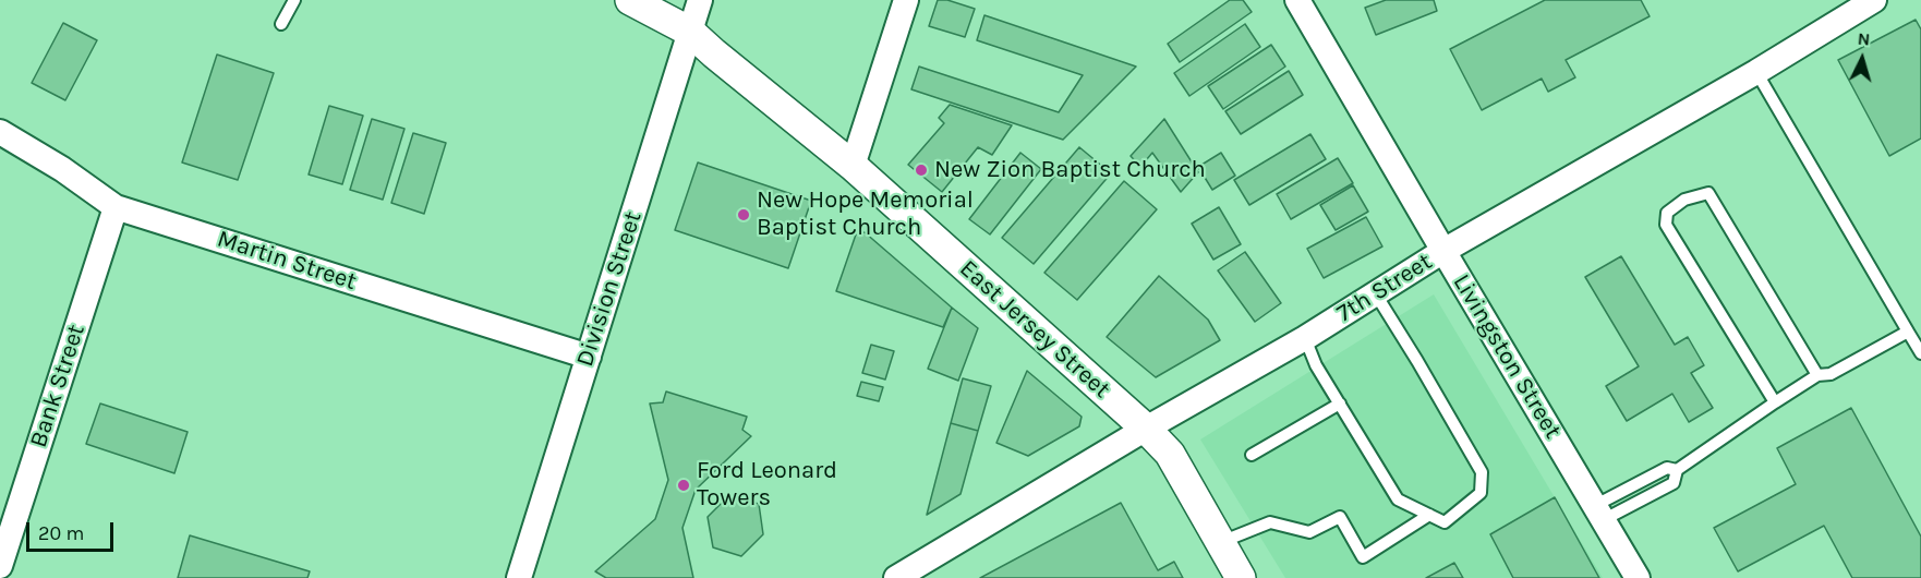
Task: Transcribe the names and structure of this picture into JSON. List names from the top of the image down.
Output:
{
  "streets": {
    "street": [
      "Martin Street",
      "7th Street",
      "Division Street",
      "East Jersey Street",
      "Livingston Street",
      "Bank Street"
    ]
  },
  "crossings": [
    ["Martin Street", "Division Street"],
    ["Martin Street", "Bank Street"],
    ["7th Street", "East Jersey Street"],
    ["7th Street", "Livingston Street"],
    ["Division Street", "East Jersey Street"]
  ],
  "places": ["New Zion Baptist Church", "New Hope Memorial Baptist Church", "Ford Leonard Towers"],
  "scale_bar": "20 m",
  "north": "top"
}
